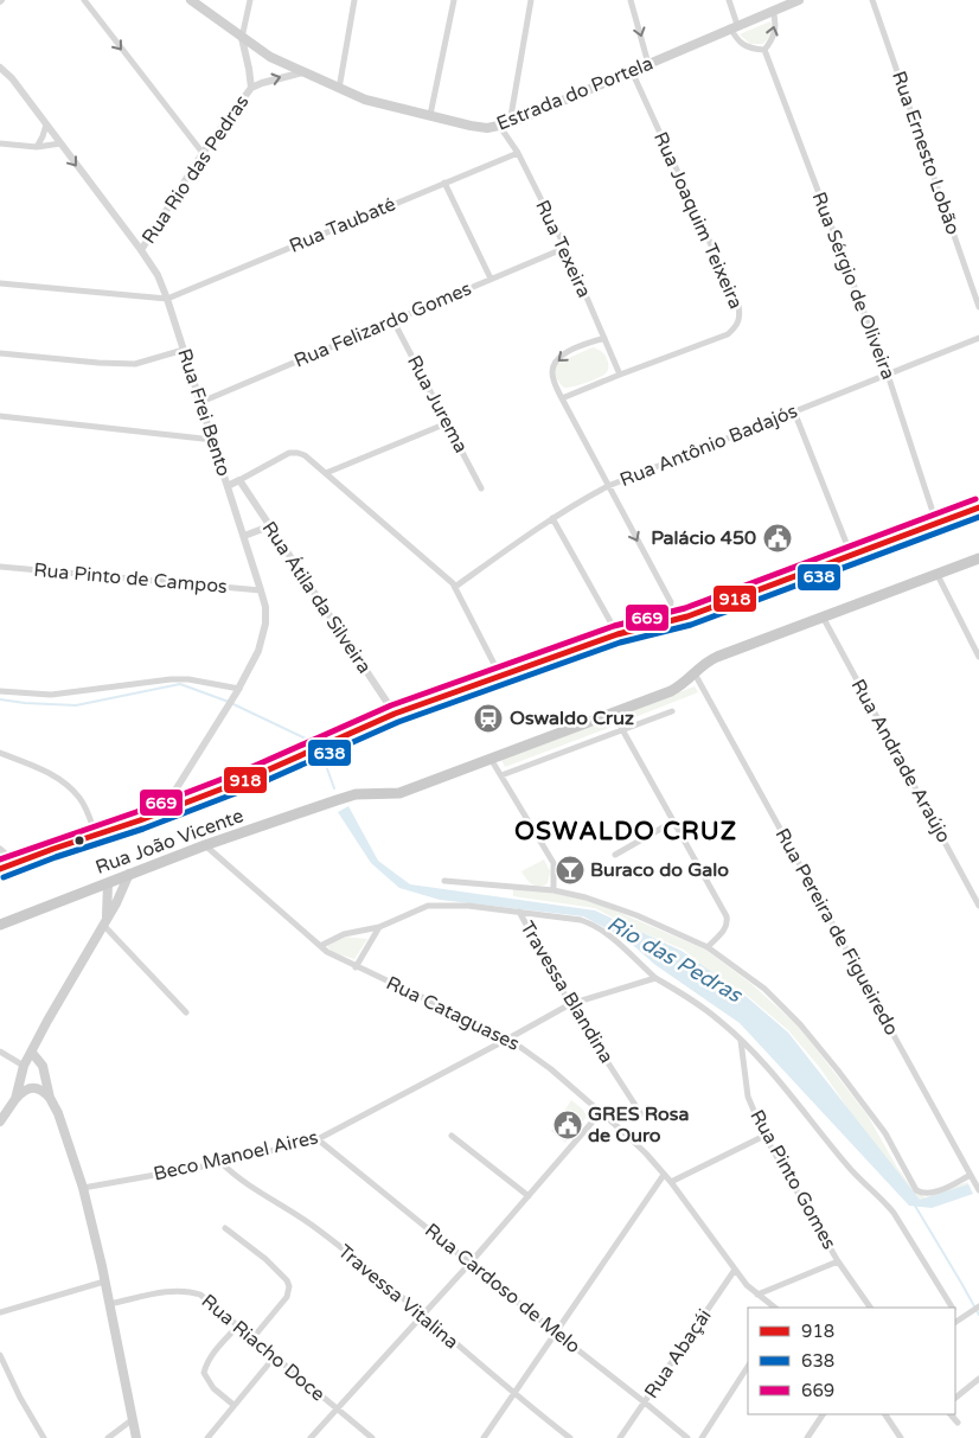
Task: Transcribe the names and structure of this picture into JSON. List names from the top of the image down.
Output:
{
  "streets": {
    "main road": ["Estrada do Portela", "Rua João Vicente"],
    "street": [
      "Rua Ernesto Lobão",
      "Rua Rio das Pedras",
      "Rua Joaquim Teixeira",
      "Rua Taubaté",
      "Rua Texeira",
      "Rua Sérgio de Oliveira",
      "Rua Felizardo Gomes",
      "Rua Jurema",
      "Rua Frei Bento",
      "Rua Antônio Badajós",
      "Rua Pinto de Campos",
      "Rua Átila da Silveira",
      "Rua Andrade Araújo",
      "Rua Pereira de Figueiredo",
      "Travessa Blandina",
      "Rua Cataguases",
      "Beco Manoel Aires",
      "Rua Pinto Gomes",
      "Rua Cardoso de Melo",
      "Travessa Vitalina",
      "Rua Riacho Doce",
      "Rua Abaçái"
    ]
  },
  "crossings": [
    ["Estrada do Portela", "Rua Rio das Pedras"],
    ["Estrada do Portela", "Rua Joaquim Teixeira"],
    ["Estrada do Portela", "Rua Texeira"],
    ["Rua Rio das Pedras", "Rua Frei Bento"],
    ["Rua Joaquim Teixeira", "Rua Texeira"],
    ["Rua Taubaté", "Rua Texeira"],
    ["Rua Taubaté", "Rua Frei Bento"],
    ["Rua Texeira", "Rua Felizardo Gomes"],
    ["Rua Sérgio de Oliveira", "Rua Antônio Badajós"],
    ["Rua Felizardo Gomes", "Rua Jurema"],
    ["Rua Felizardo Gomes", "Rua Frei Bento"],
    ["Rua Frei Bento", "Rua Pinto de Campos"],
    ["Rua Andrade Araújo", "Rua João Vicente"],
    ["Rua João Vicente", "Rua Pereira de Figueiredo"],
    ["Rua João Vicente", "Rua Cataguases"],
    ["Travessa Blandina", "Rua Cataguases"],
    ["Travessa Blandina", "Beco Manoel Aires"],
    ["Rua Cataguases", "Beco Manoel Aires"],
    ["Rua Cataguases", "Rua Abaçái"],
    ["Beco Manoel Aires", "Rua Cardoso de Melo"],
    ["Beco Manoel Aires", "Travessa Vitalina"],
    ["Rua Cardoso de Melo", "Rua Abaçái"]
  ],
  "districts": ["OSWALDO CRUZ"],
  "water": ["Rio das Pedras"],
  "places": {
    "public building": ["Palácio 450", "GRES Rosa de Ouro"],
    "station": ["Oswaldo Cruz"],
    "bar": ["Buraco do Galo"]
  },
  "lines": ["transit line 669", "transit line 918", "transit line 638"],
  "legend": ["918", "638", "669"]
}
